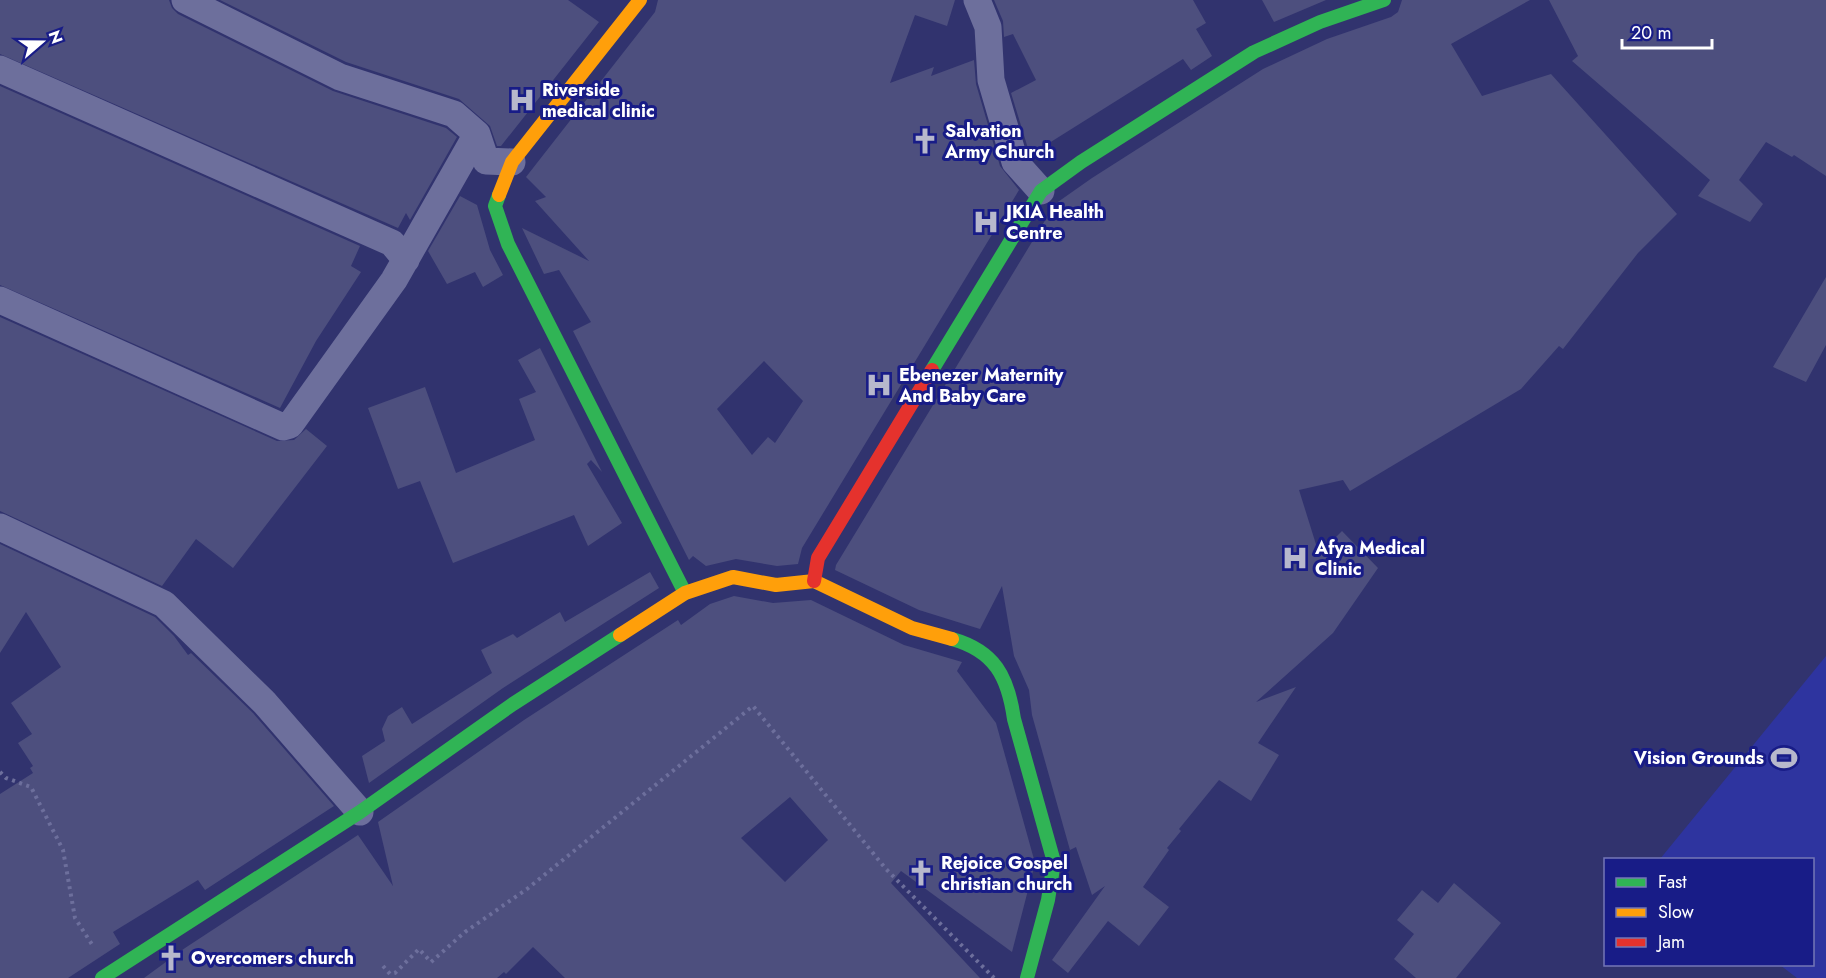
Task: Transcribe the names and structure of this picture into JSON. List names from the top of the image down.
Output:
{
  "places": {
    "hospital": [
      "Riverside medical clinic",
      "JKIA Health Centre",
      "Ebenezer Maternity And Baby Care",
      "Afya Medical Clinic"
    ],
    "church": ["Salvation Army Church", "Rejoice Gospel christian church", "Overcomers church"],
    "sports": ["Vision Grounds"]
  },
  "legend": ["Fast", "Slow", "Jam"],
  "scale_bar": "20 m",
  "north": "right"
}
